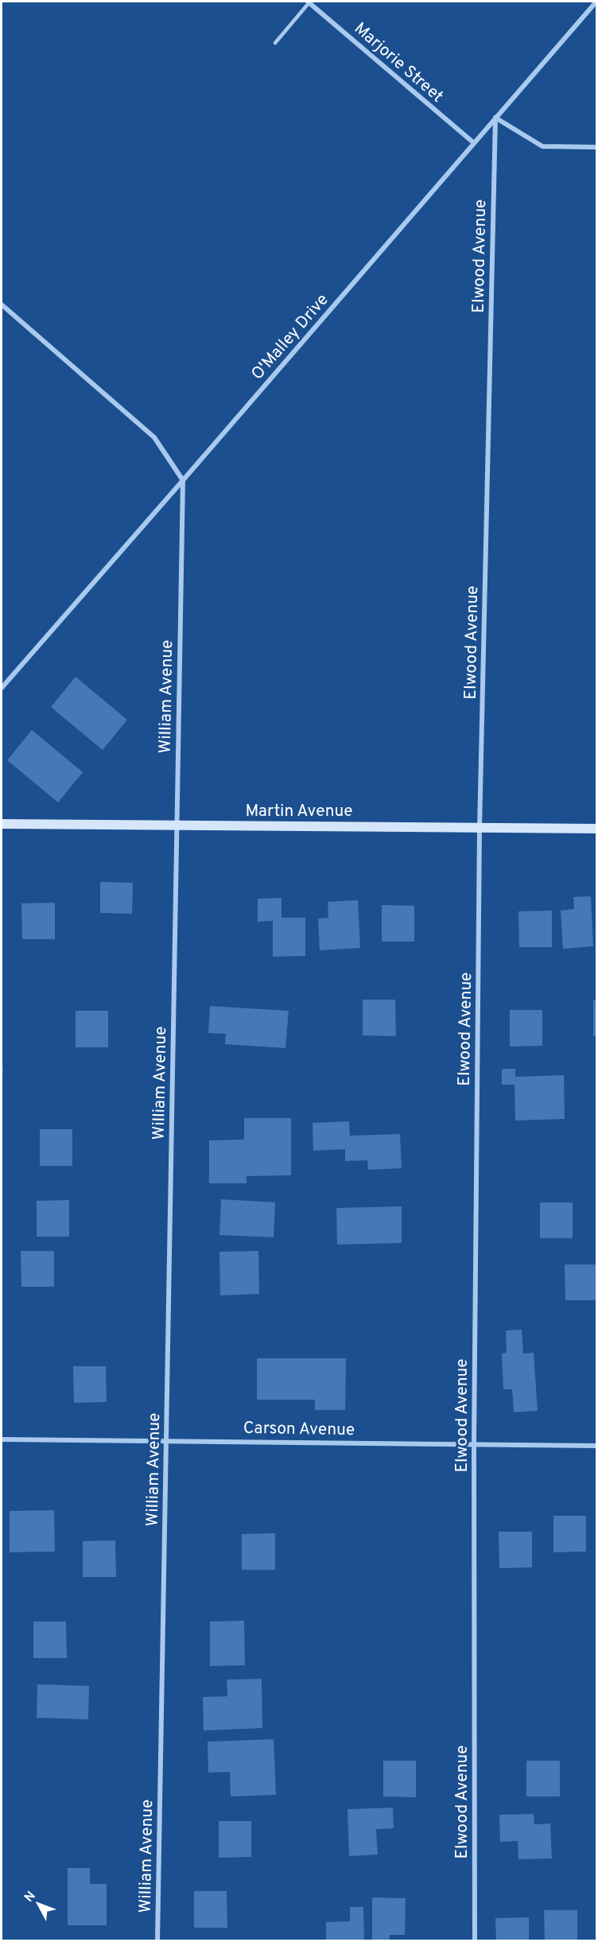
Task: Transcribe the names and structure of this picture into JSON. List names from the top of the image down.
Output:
{
  "streets": {
    "street": [
      "Marjorie Street",
      "Elwood Avenue",
      "O'Malley Drive",
      "William Avenue",
      "Martin Avenue",
      "Carson Avenue"
    ]
  },
  "crossings": [
    ["Marjorie Street", "O'Malley Drive"],
    ["Elwood Avenue", "O'Malley Drive"],
    ["Elwood Avenue", "Martin Avenue"],
    ["Elwood Avenue", "Carson Avenue"],
    ["O'Malley Drive", "William Avenue"],
    ["William Avenue", "Martin Avenue"],
    ["William Avenue", "Carson Avenue"]
  ],
  "north": "top left"
}
